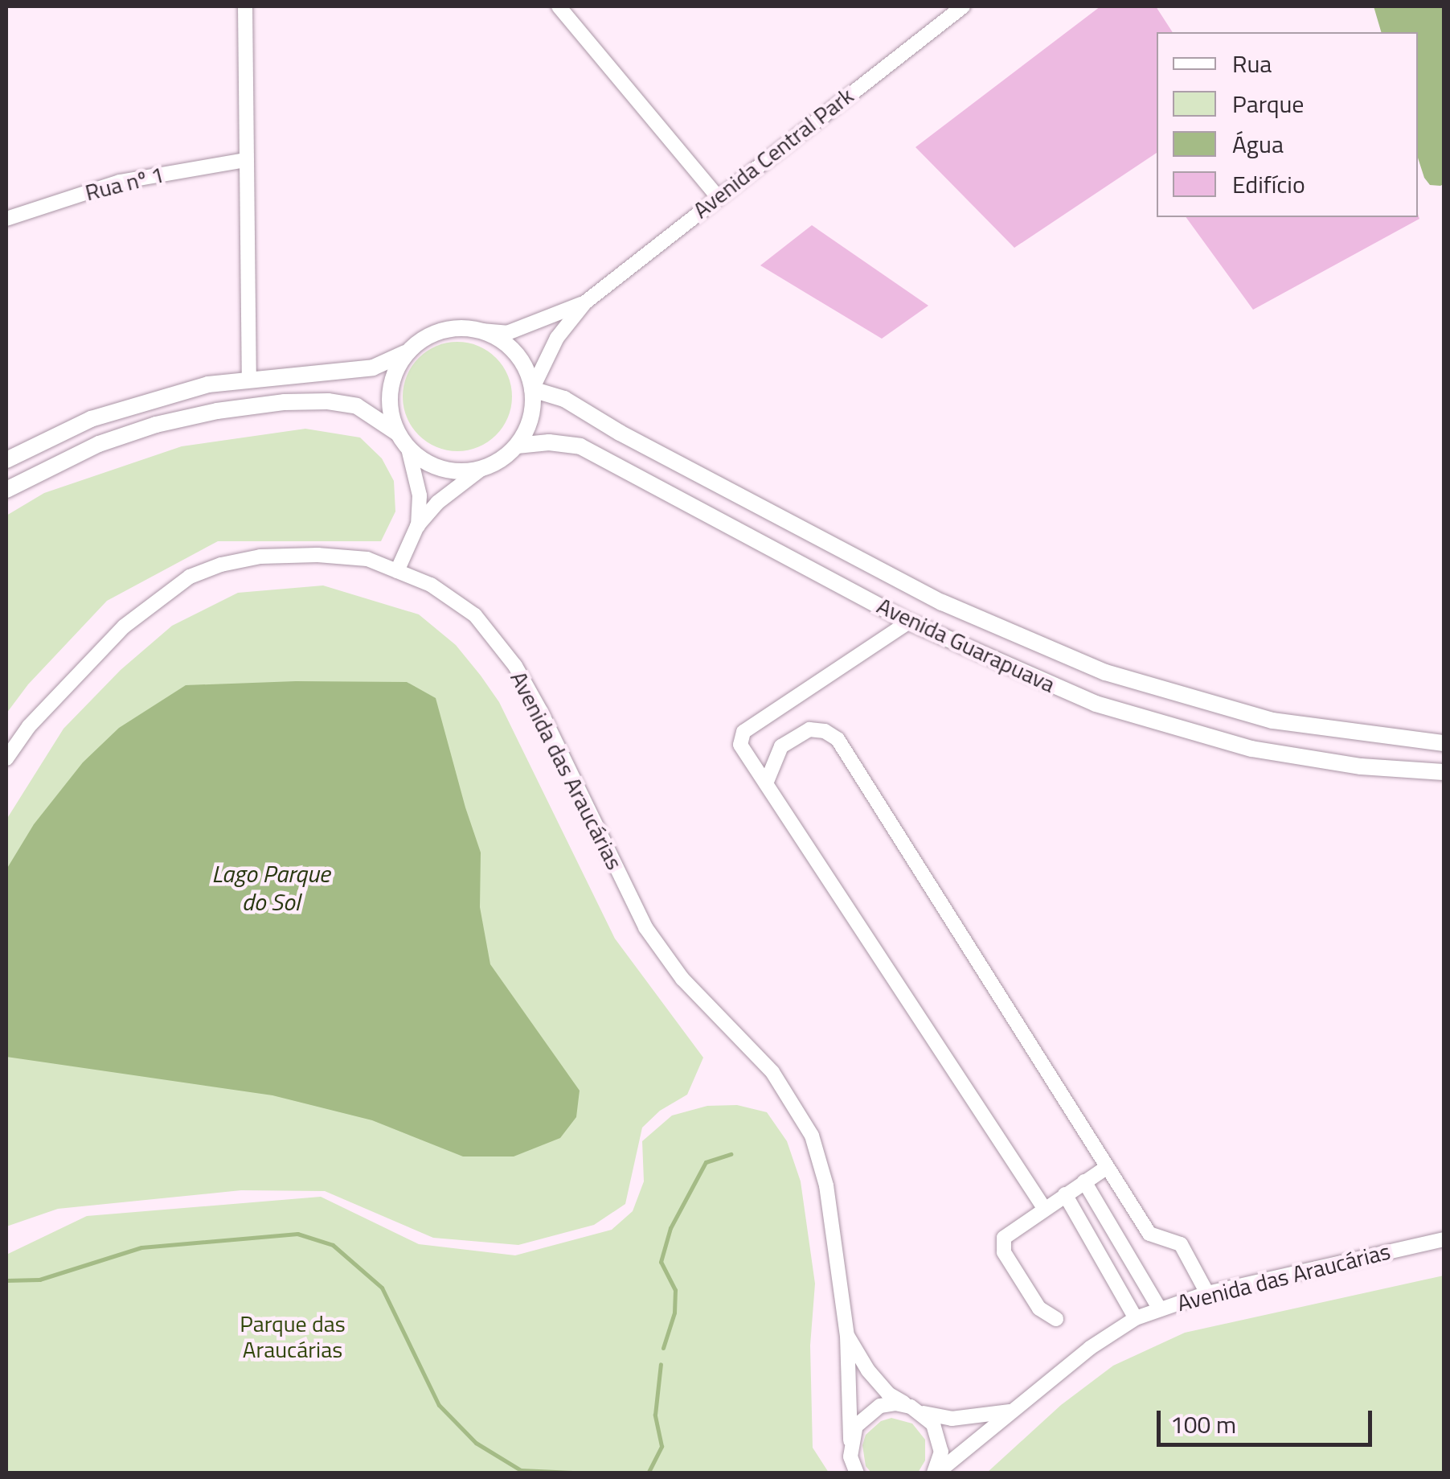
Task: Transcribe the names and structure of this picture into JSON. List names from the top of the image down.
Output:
{
  "streets": {
    "street": [
      "Avenida Central Park",
      "Rua nº 1",
      "Avenida Guarapuava",
      "Avenida das Araucárias"
    ]
  },
  "water": ["Lago Parque do Sol"],
  "parks": ["Parque das Araucárias"],
  "legend": [
    "Rua",
    "Parque",
    "Água",
    "Edifício"
  ],
  "scale_bar": "100 m"
}
